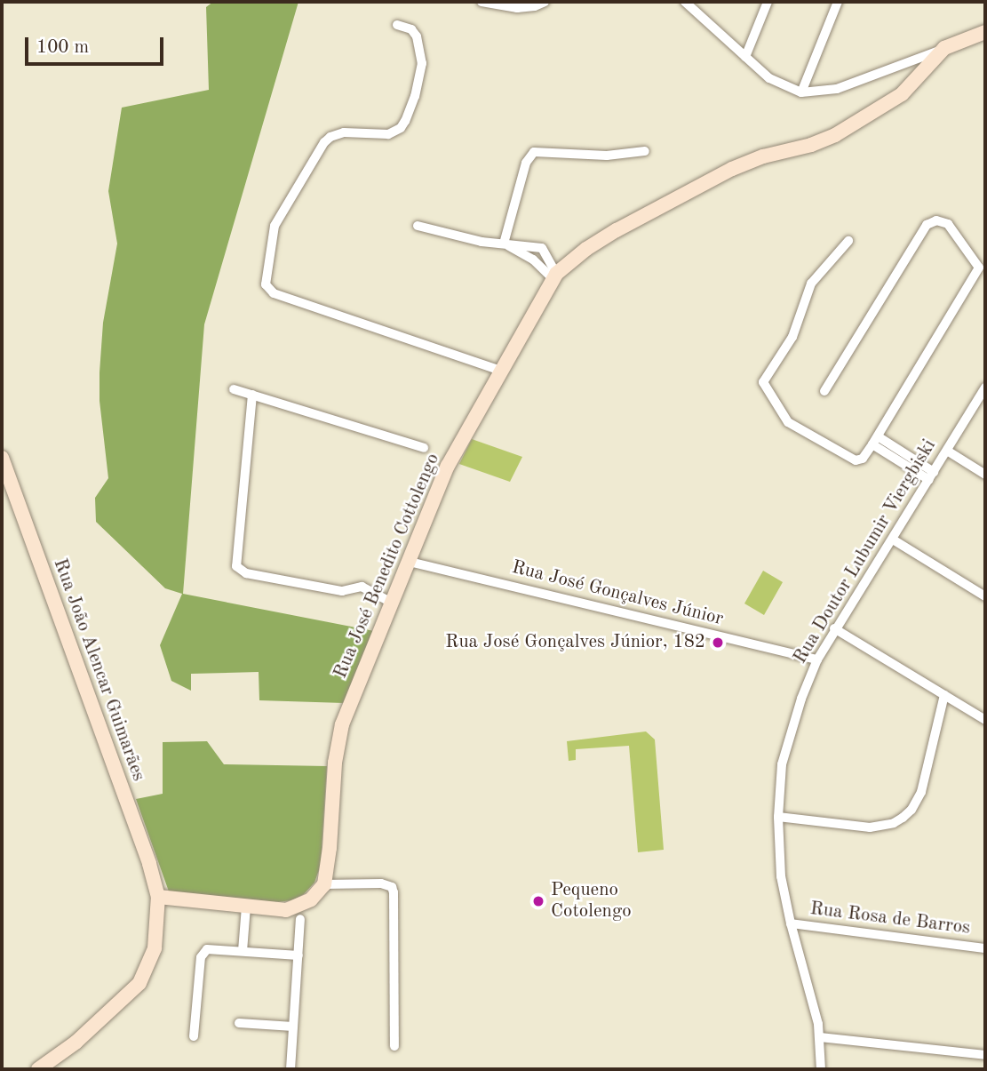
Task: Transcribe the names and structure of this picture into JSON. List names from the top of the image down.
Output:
{
  "streets": {
    "main road": ["Rua José Benedito Cottolengo", "Rua João Alencar Guimarães"],
    "street": ["Rua Doutor Lubumir Viergbiski", "Rua José Gonçalves Júnior", "Rua Rosa de Barros"]
  },
  "crossings": [
    ["Rua Doutor Lubumir Viergbiski", "Rua José Gonçalves Júnior"],
    ["Rua Doutor Lubumir Viergbiski", "Rua Rosa de Barros"],
    ["Rua José Benedito Cottolengo", "Rua José Gonçalves Júnior"]
  ],
  "places": ["Rua José Gonçalves Júnior, 182", "Pequeno Cotolengo"],
  "scale_bar": "100 m"
}
